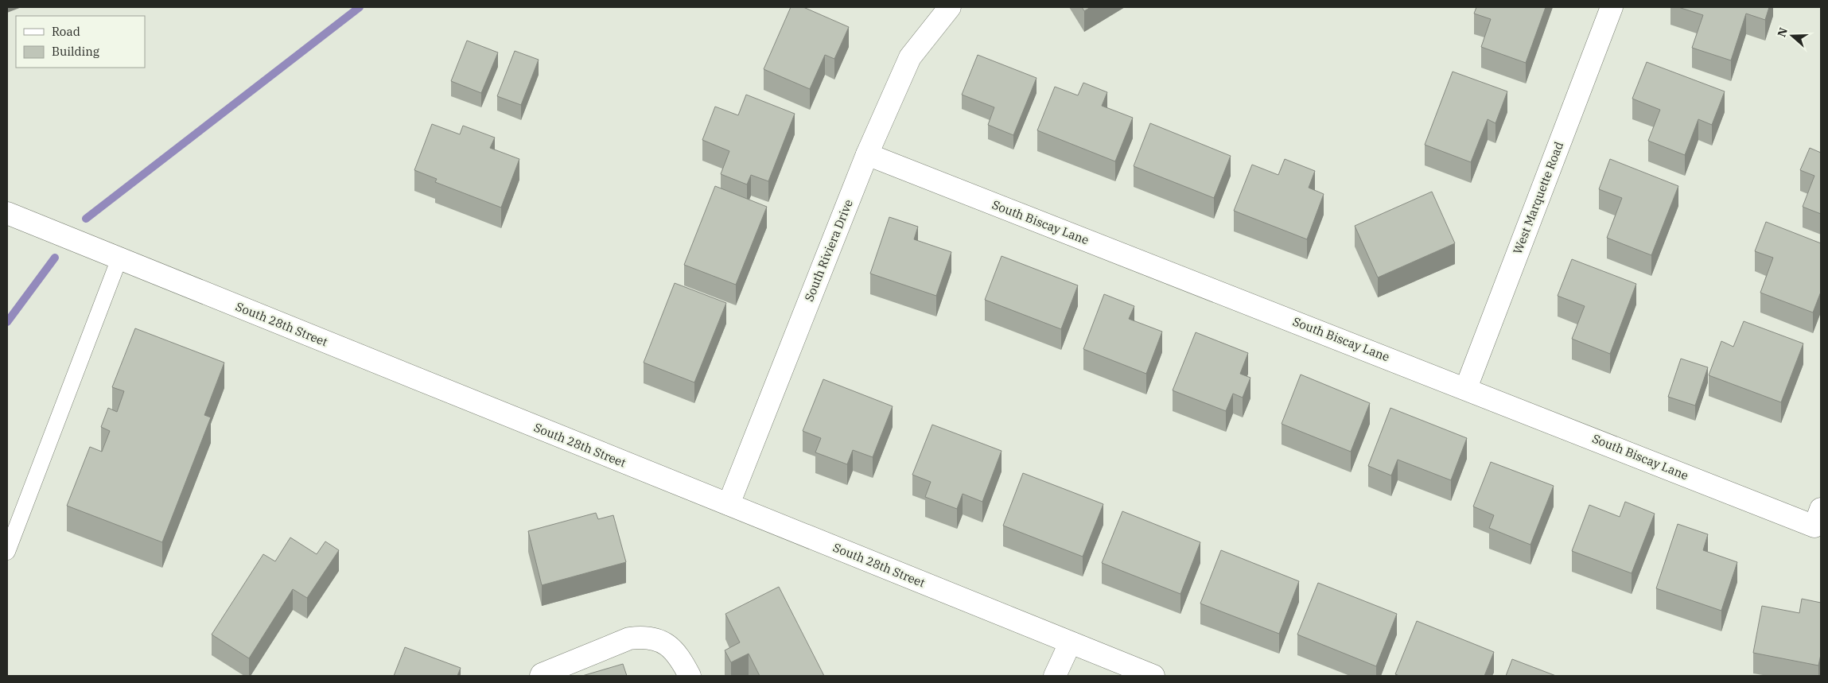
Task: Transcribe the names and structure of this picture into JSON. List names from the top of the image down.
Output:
{
  "streets": {
    "street": [
      "West Marquette Road",
      "South Biscay Lane",
      "South Riviera Drive",
      "South 28th Street"
    ]
  },
  "crossings": [
    ["West Marquette Road", "South Biscay Lane"],
    ["South Biscay Lane", "South Riviera Drive"],
    ["South Riviera Drive", "South 28th Street"]
  ],
  "legend": ["Road", "Building"],
  "north": "left"
}
